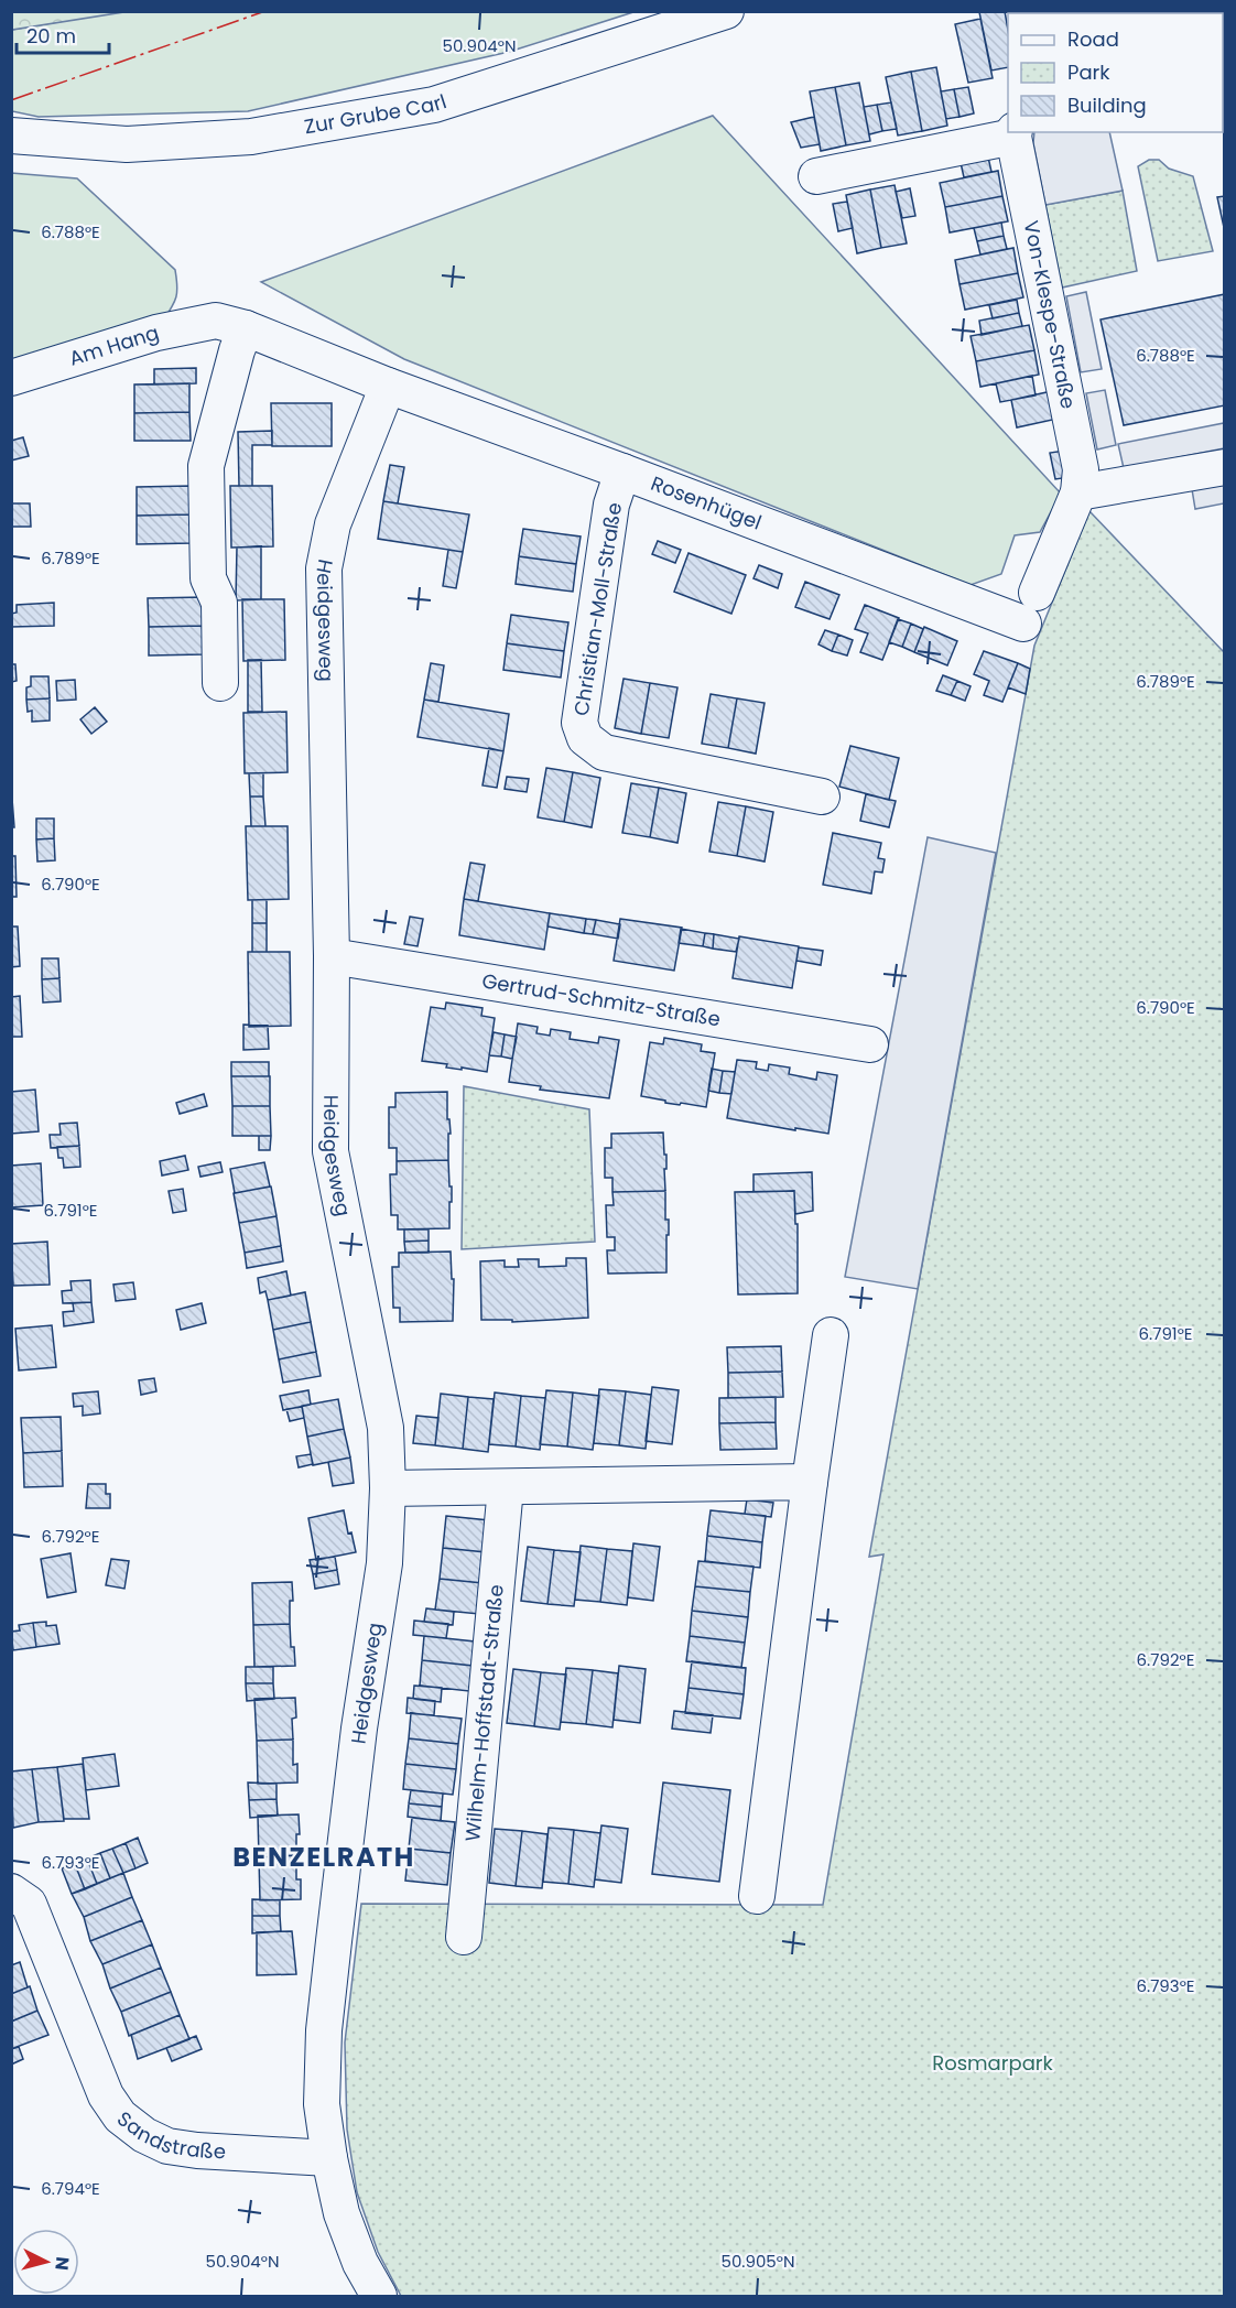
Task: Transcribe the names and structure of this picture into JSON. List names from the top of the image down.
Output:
{
  "streets": {
    "street": [
      "Zur Grube Carl",
      "Von-Klespe-Straße",
      "Am Hang",
      "Rosenhügel",
      "Christian-Moll-Straße",
      "Heidgesweg",
      "Gertrud-Schmitz-Straße",
      "Wilhelm-Hoffstadt-Straße",
      "Sandstraße"
    ]
  },
  "crossings": [
    ["Von-Klespe-Straße", "Rosenhügel"],
    ["Rosenhügel", "Christian-Moll-Straße"],
    ["Rosenhügel", "Heidgesweg"],
    ["Heidgesweg", "Gertrud-Schmitz-Straße"],
    ["Heidgesweg", "Sandstraße"]
  ],
  "districts": ["BENZELRATH"],
  "parks": ["Rosmarpark"],
  "legend": ["Road", "Park", "Building"],
  "scale_bar": "20 m",
  "north": "right",
  "coordinates": [
    "50.904°N",
    "6.788°E",
    "6.789°E",
    "6.790°E",
    "6.791°E",
    "6.792°E",
    "6.793°E",
    "6.794°E",
    "50.905°N"
  ]
}
